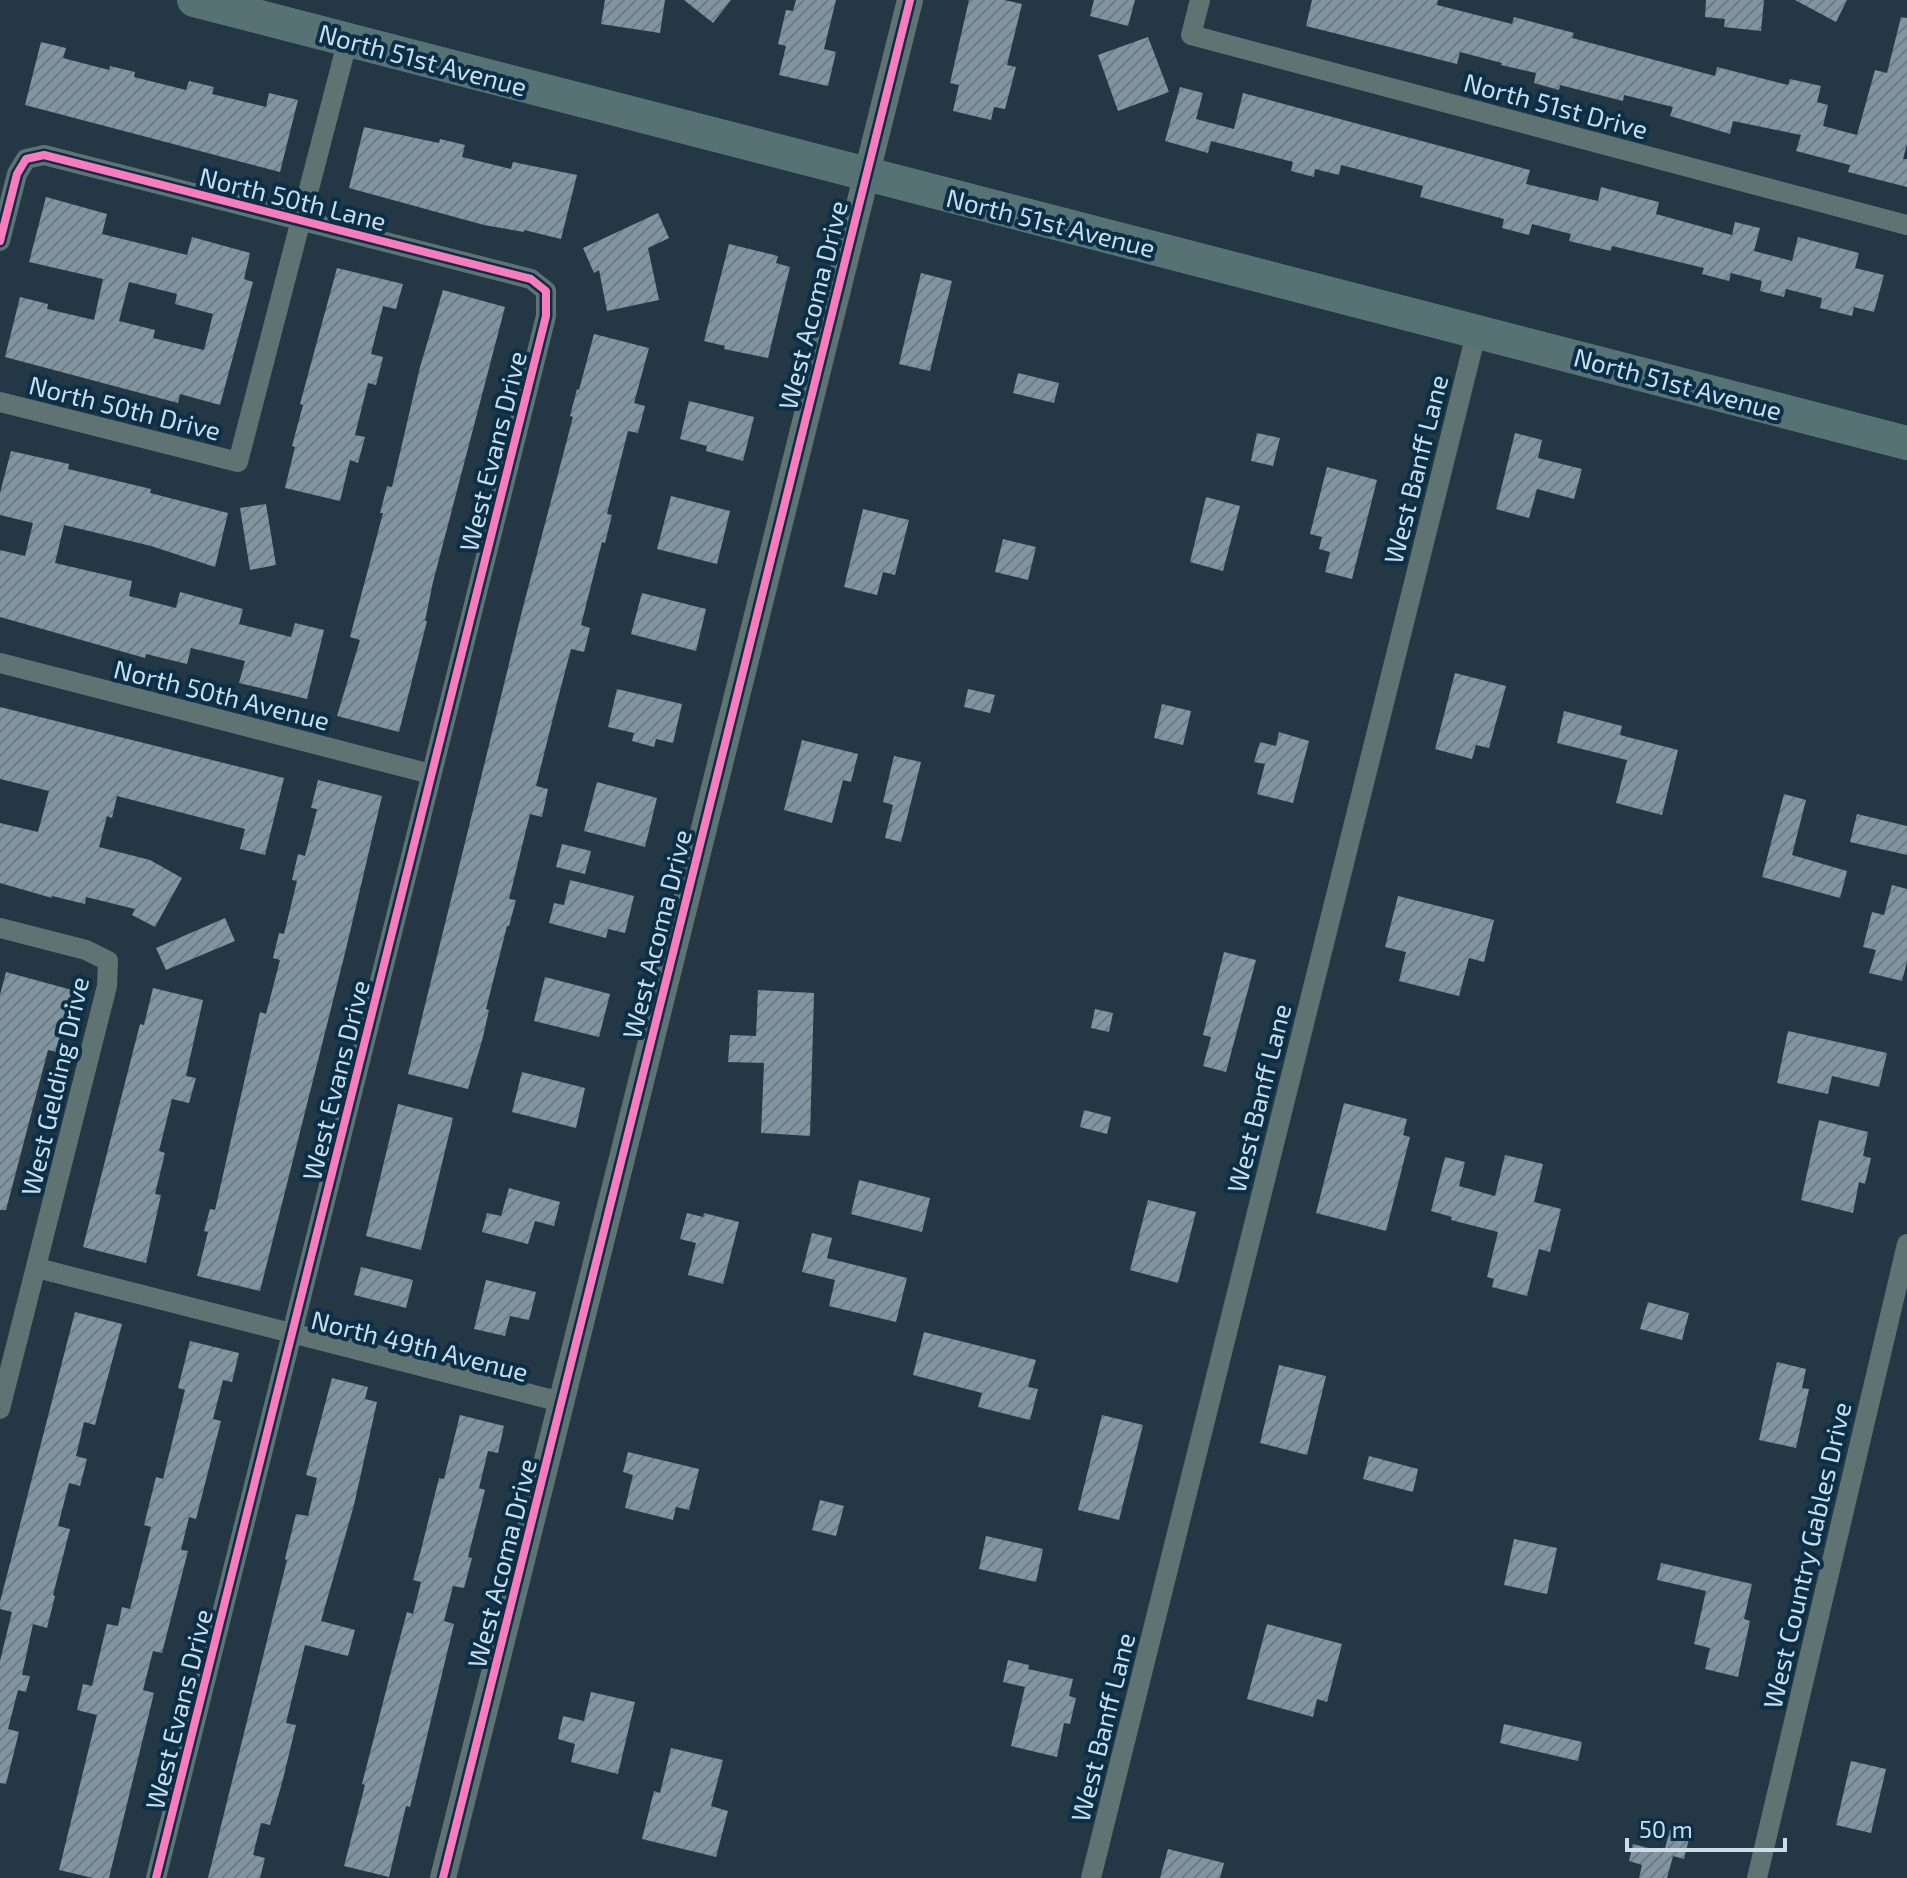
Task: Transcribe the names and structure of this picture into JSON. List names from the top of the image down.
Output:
{
  "streets": {
    "main road": ["North 51st Avenue"],
    "street": [
      "North 51st Drive",
      "North 50th Lane",
      "West Acoma Drive",
      "North 50th Drive",
      "West Evans Drive",
      "West Banff Lane",
      "North 50th Avenue",
      "West Gelding Drive",
      "North 49th Avenue",
      "West Country Gables Drive"
    ]
  },
  "crossings": [
    ["North 51st Avenue", "West Acoma Drive"],
    ["North 51st Avenue", "West Banff Lane"],
    ["North 50th Lane", "North 50th Drive"],
    ["North 50th Lane", "West Evans Drive"],
    ["West Acoma Drive", "North 49th Avenue"],
    ["West Evans Drive", "North 50th Avenue"],
    ["West Evans Drive", "North 49th Avenue"],
    ["West Gelding Drive", "North 49th Avenue"]
  ],
  "scale_bar": "50 m"
}
